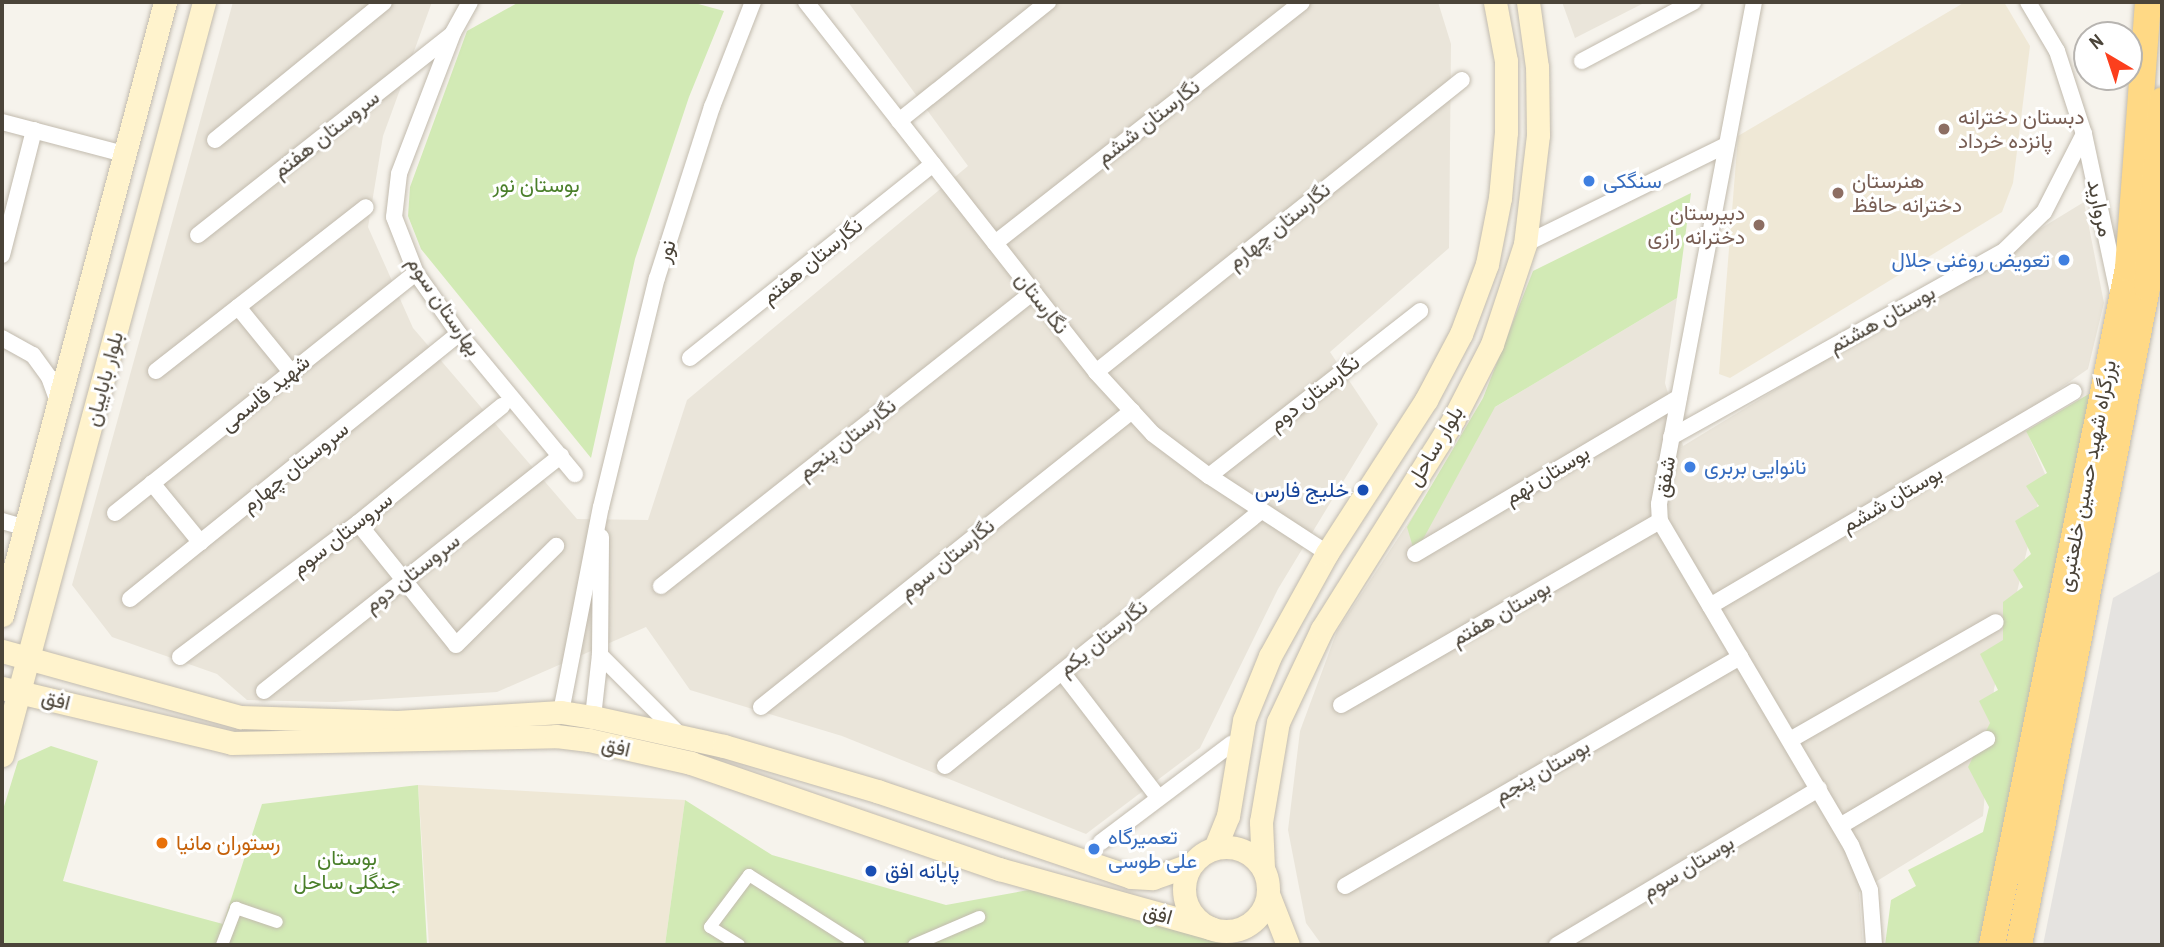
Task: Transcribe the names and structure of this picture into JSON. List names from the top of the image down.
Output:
{
  "streets": {
    "highway": ["بزرگراه شهید حسین خلعتبری"],
    "main road": ["بلوار باباییان", "بلوار ساحل", "افق"],
    "street": [
      "نگارستان ششم",
      "سروستان هفتم",
      "مروارید",
      "نگارستان چهارم",
      "نور",
      "نگارستان هفتم",
      "نگارستان",
      "بهارستان سوم",
      "بوستان هشتم",
      "شهید قاسمی",
      "نگارستان دوم",
      "نگارستان پنجم",
      "سروستان چهارم",
      "بوستان نهم",
      "شفق",
      "بوستان ششم",
      "سروستان سوم",
      "نگارستان سوم",
      "سروستان دوم",
      "بوستان هفتم",
      "نگارستان یکم",
      "بوستان پنجم",
      "بوستان سوم"
    ]
  },
  "crossings": [
    ["نگارستان ششم", "نگارستان"],
    ["سروستان هفتم", "بهارستان سوم"],
    ["مروارید", "بوستان هشتم"],
    ["مروارید", "بزرگراه شهید حسین خلعتبری"],
    ["نگارستان چهارم", "نگارستان"],
    ["نگارستان هفتم", "نگارستان"],
    ["نگارستان", "نگارستان دوم"],
    ["نگارستان", "نگارستان پنجم"],
    ["نگارستان", "بلوار ساحل"],
    ["نگارستان", "نگارستان سوم"],
    ["نگارستان", "نگارستان یکم"],
    ["بهارستان سوم", "شهید قاسمی"],
    ["بهارستان سوم", "سروستان چهارم"],
    ["بهارستان سوم", "سروستان دوم"],
    ["بوستان هشتم", "شفق"],
    ["بلوار باباییان", "افق"],
    ["بلوار ساحل", "افق"],
    ["بوستان نهم", "شفق"],
    ["شفق", "بوستان ششم"],
    ["شفق", "بوستان هفتم"],
    ["شفق", "بوستان پنجم"],
    ["شفق", "بوستان سوم"]
  ],
  "parks": ["بوستان نور", "بوستان جنگلی ساحل"],
  "places": [
    "دبستان دخترانه پانزده خرداد",
    "سنگکی",
    "هنرستان دخترانه حافظ",
    "دبیرستان دخترانه رازی",
    "تعویض روغنی جلال",
    "نانوایی بربری",
    "خلیج فارس",
    "رستوران مانیا",
    "تعمیرگاه علی طوسی",
    "پایانه افق"
  ],
  "north": "top left"
}
